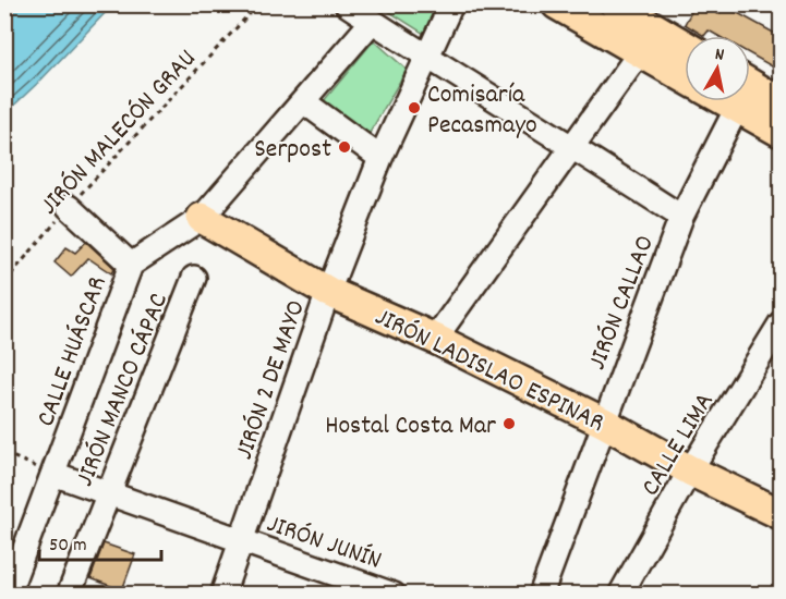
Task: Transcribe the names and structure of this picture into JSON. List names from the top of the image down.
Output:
{
  "streets": {
    "main road": ["JIRÓN LADISLAO ESPINAR"],
    "street": [
      "JIRÓN CALLAO",
      "CALLE HUÁSCAR",
      "JIRÓN 2 DE MAYO",
      "JIRÓN MANCO CÁPAC",
      "CALLE LIMA",
      "JIRÓN JUNÍN"
    ],
    "path": ["JIRÓN MALECÓN GRAU"]
  },
  "crossings": [
    ["JIRÓN CALLAO", "JIRÓN LADISLAO ESPINAR"],
    ["CALLE HUÁSCAR", "JIRÓN LADISLAO ESPINAR"],
    ["CALLE HUÁSCAR", "JIRÓN JUNÍN"],
    ["JIRÓN LADISLAO ESPINAR", "JIRÓN 2 DE MAYO"],
    ["JIRÓN LADISLAO ESPINAR", "CALLE LIMA"],
    ["JIRÓN 2 DE MAYO", "JIRÓN JUNÍN"],
    ["JIRÓN MANCO CÁPAC", "JIRÓN JUNÍN"]
  ],
  "places": ["Comisaría Pecasmayo", "Serpost", "Hostal Costa Mar"],
  "scale_bar": "50 m",
  "north": "top"
}
